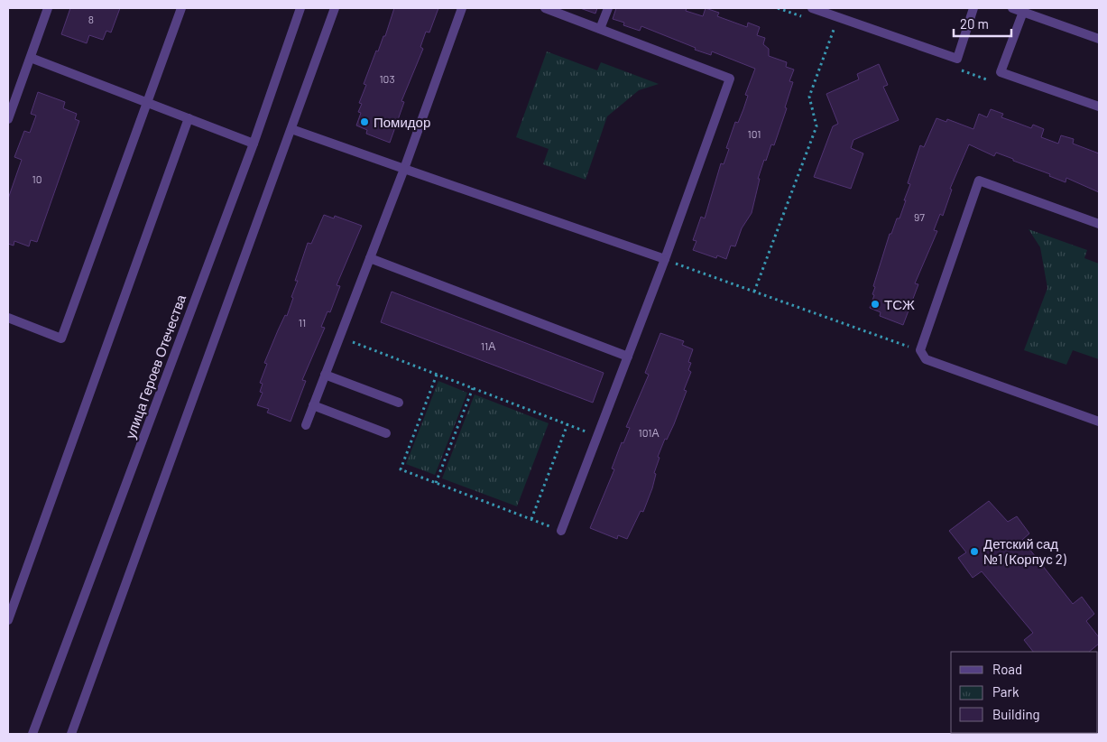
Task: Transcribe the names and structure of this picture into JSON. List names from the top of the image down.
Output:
{
  "streets": {
    "street": ["улица Героев Отечества"]
  },
  "places": ["Помидор", "ТСЖ", "Детский сад №1 (Корпус 2)"],
  "house_numbers": [
    "8",
    "103",
    "101",
    "10",
    "97",
    "11",
    "11А",
    "101А"
  ],
  "legend": ["Road", "Park", "Building"],
  "scale_bar": "20 m"
}
